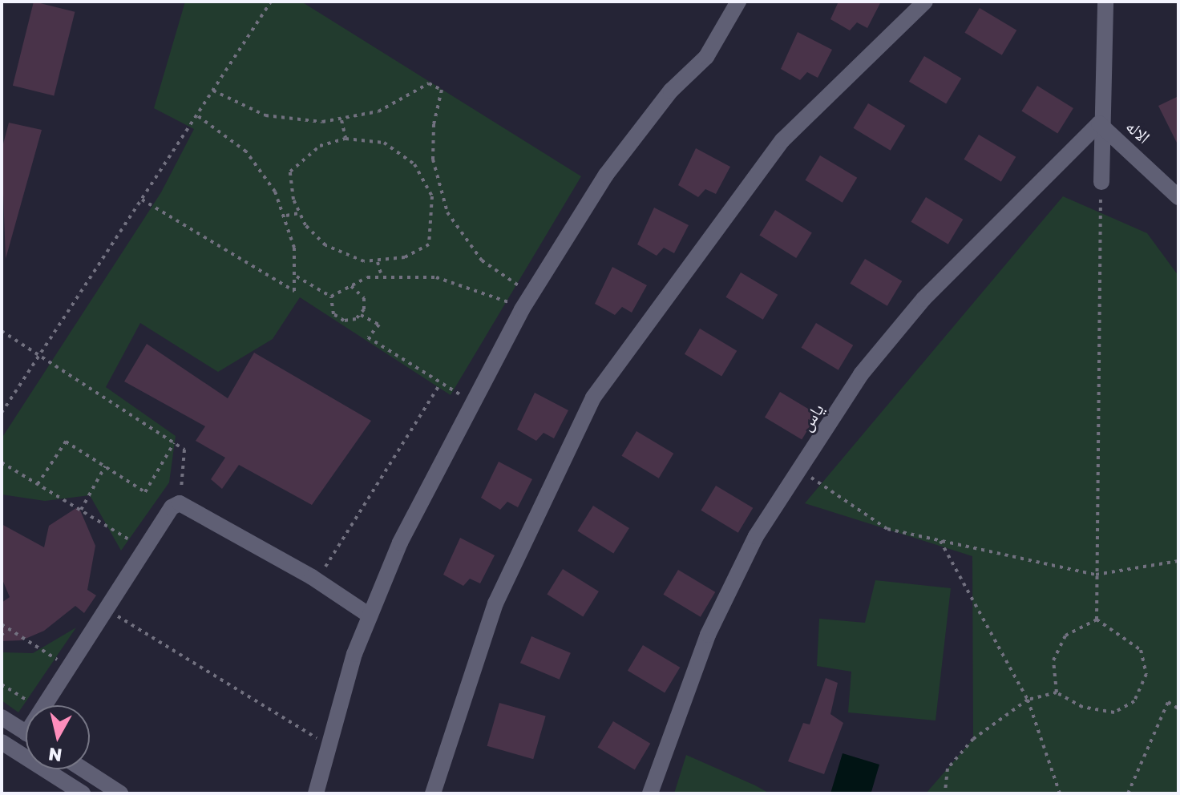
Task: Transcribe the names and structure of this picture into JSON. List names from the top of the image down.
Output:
{
  "streets": {
    "street": ["الاله", "یاس"]
  },
  "crossings": [
    ["الاله", "یاس"]
  ],
  "north": "bottom"
}
